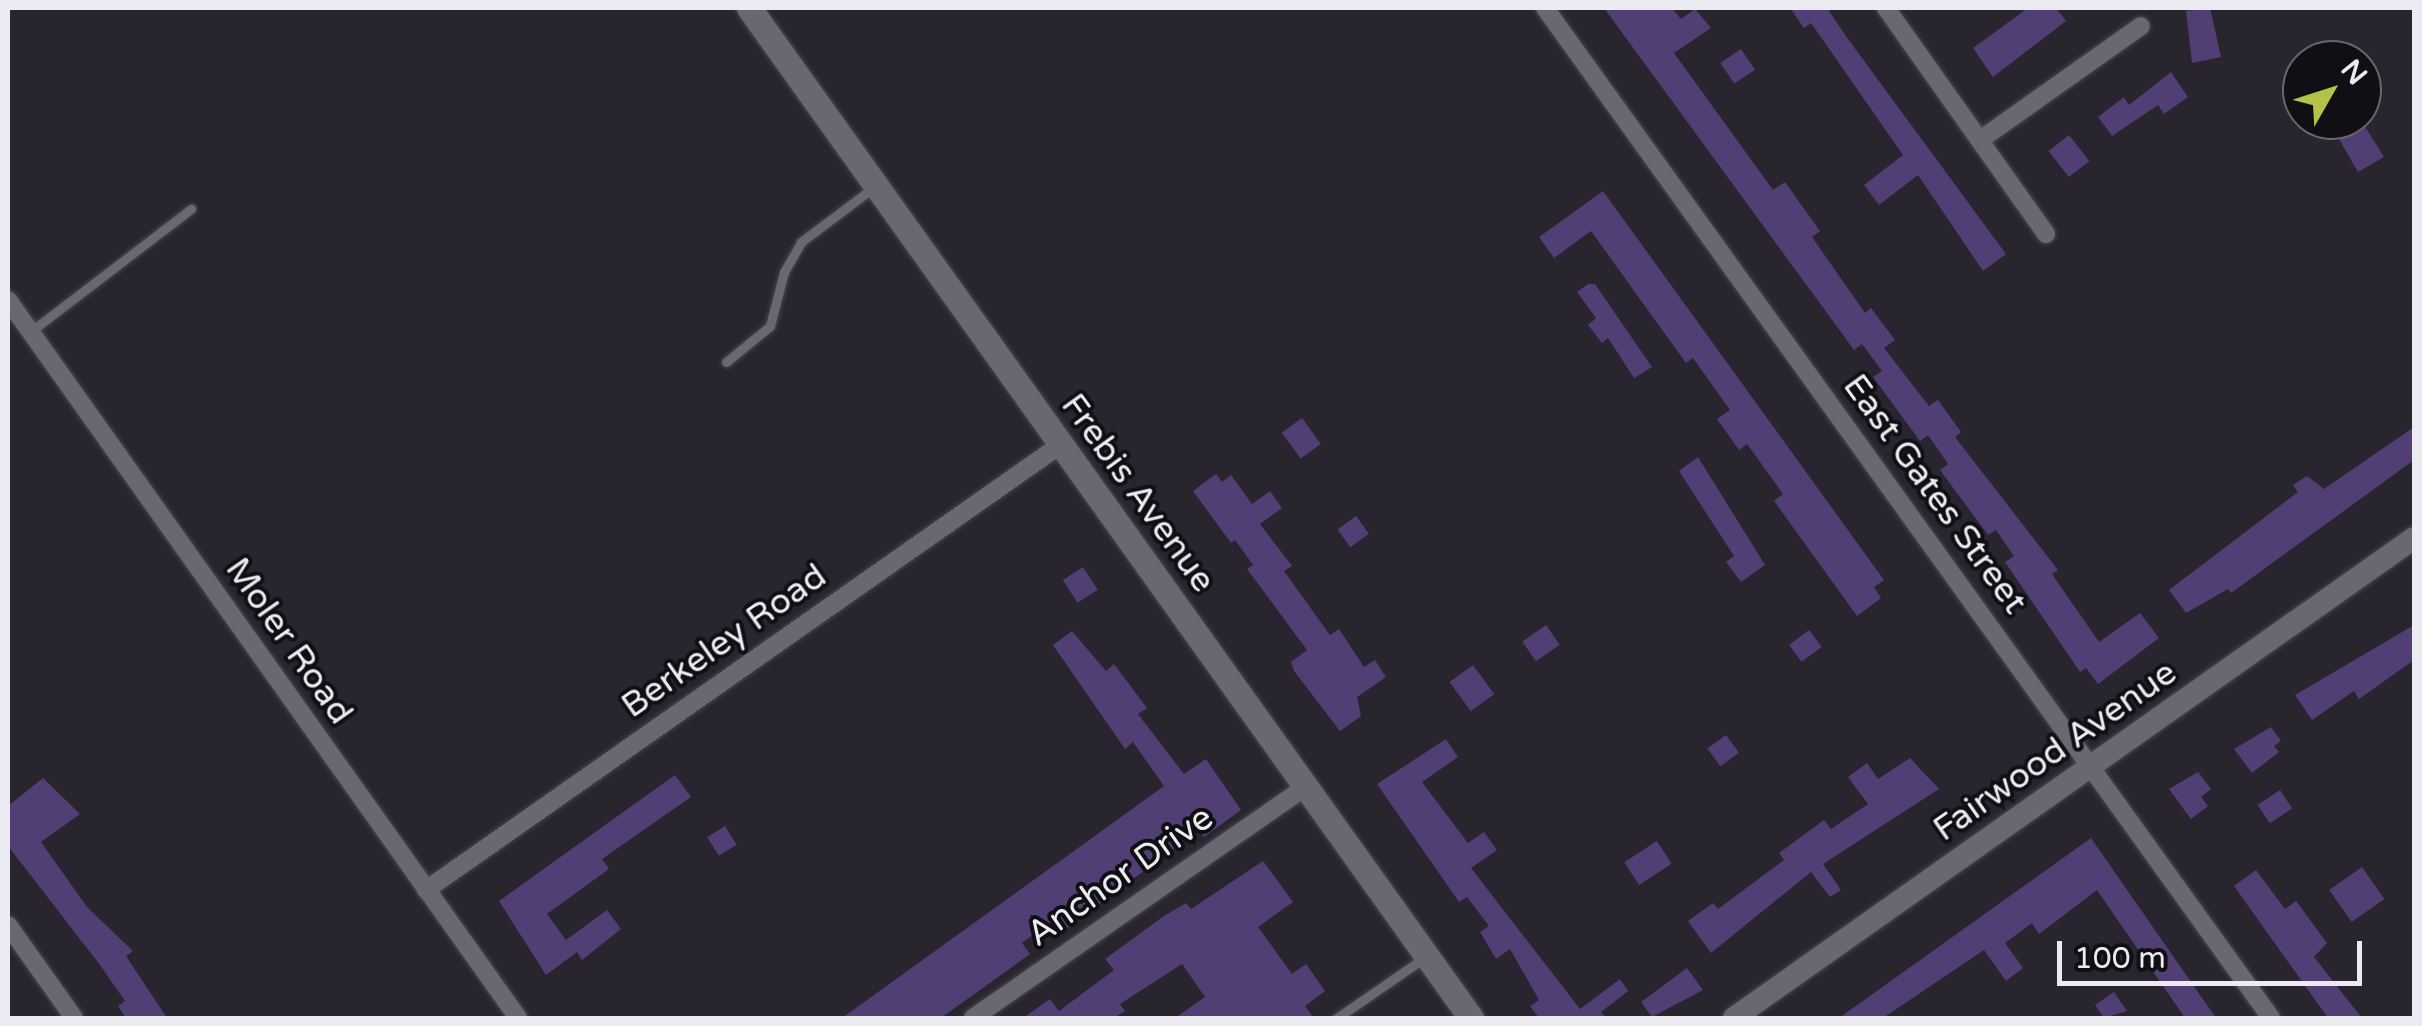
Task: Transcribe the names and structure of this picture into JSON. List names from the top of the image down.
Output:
{
  "streets": {
    "main road": ["Frebis Avenue"],
    "street": [
      "East Gates Street",
      "Moler Road",
      "Berkeley Road",
      "Fairwood Avenue",
      "Anchor Drive"
    ]
  },
  "crossings": [
    ["Frebis Avenue", "Berkeley Road"],
    ["Frebis Avenue", "Anchor Drive"],
    ["East Gates Street", "Fairwood Avenue"],
    ["Moler Road", "Berkeley Road"]
  ],
  "scale_bar": "100 m",
  "north": "top right"
}
